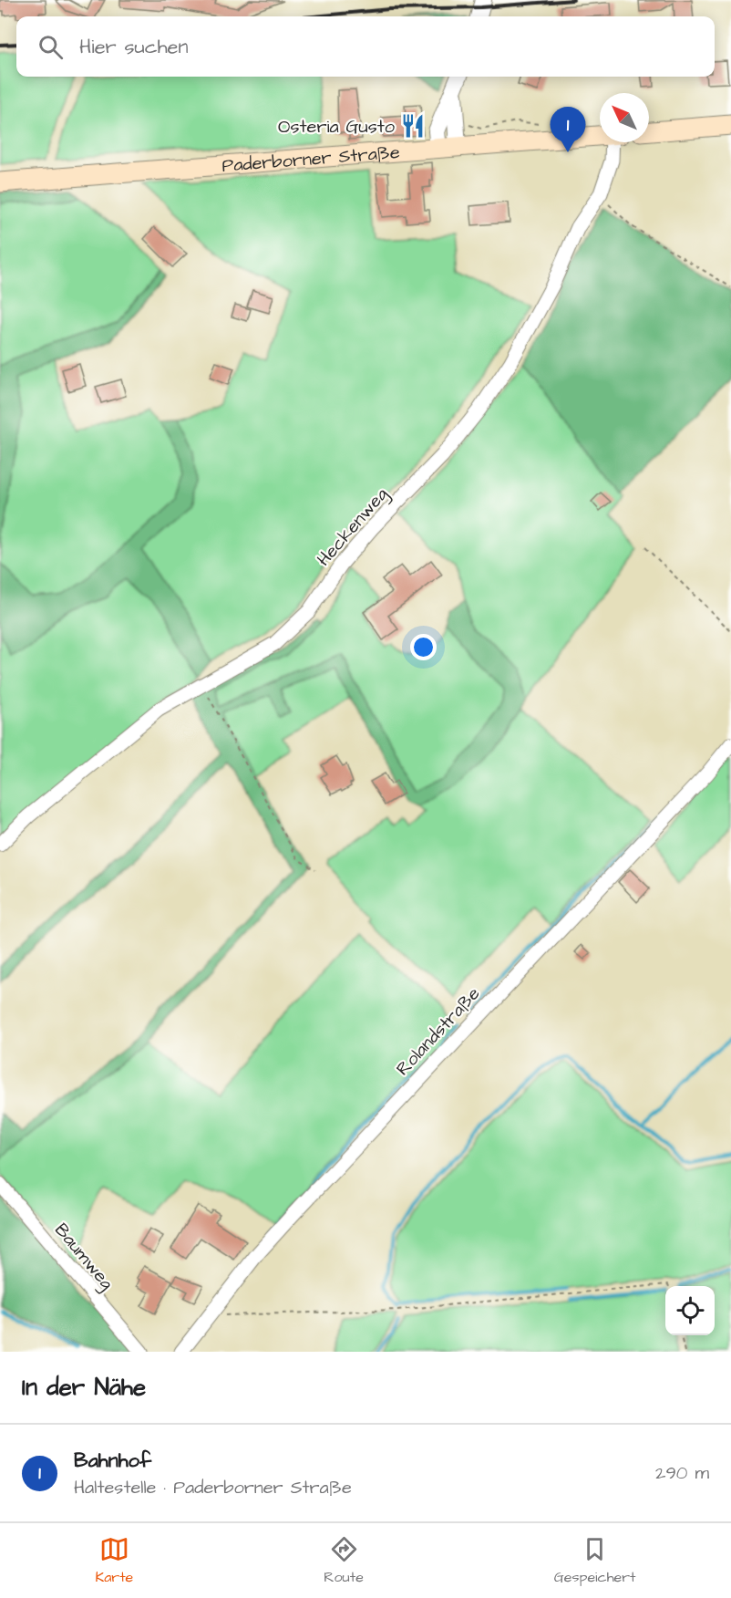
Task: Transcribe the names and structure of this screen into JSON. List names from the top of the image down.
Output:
{
  "streets": {
    "main road": ["Paderborner Straße"],
    "street": ["Heckenweg", "Rolandstraße", "Baumweg"]
  },
  "places": {
    "restaurant": ["Osteria Gusto"]
  },
  "north": "top left",
  "page": {
    "search": "Hier suchen",
    "pins": "1",
    "heading": "In der Nähe",
    "list": [
      {
        "mark": "1",
        "name": "Bahnhof",
        "note": "Haltestelle · Paderborner Straße",
        "value": "290 m"
      }
    ],
    "nav": ["Karte", "Route", "Gespeichert"]
  }
}
